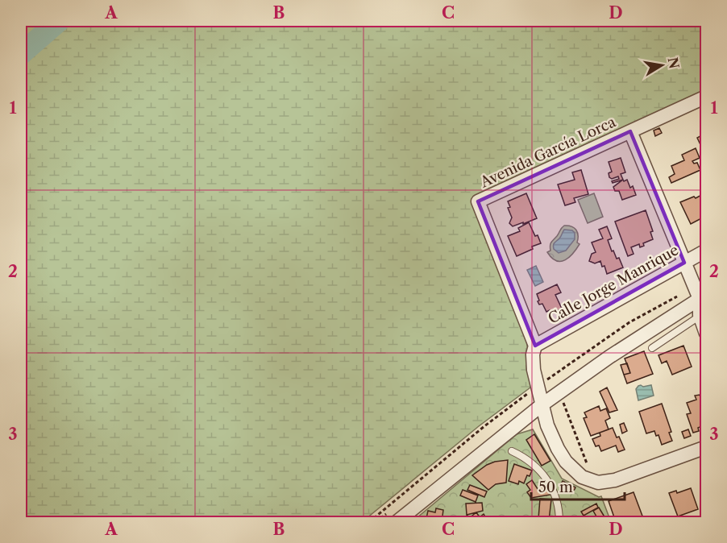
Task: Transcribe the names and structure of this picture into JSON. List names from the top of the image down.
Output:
{
  "streets": {
    "street": ["Avenida García Lorca", "Calle Jorge Manrique"]
  },
  "crossings": [
    ["Avenida García Lorca", "Calle Jorge Manrique"]
  ],
  "scale_bar": "50 m",
  "north": "right",
  "grid": {
    "columns": [
      "A",
      "B",
      "C",
      "D"
    ],
    "rows": ["1", "2", "3"]
  }
}
